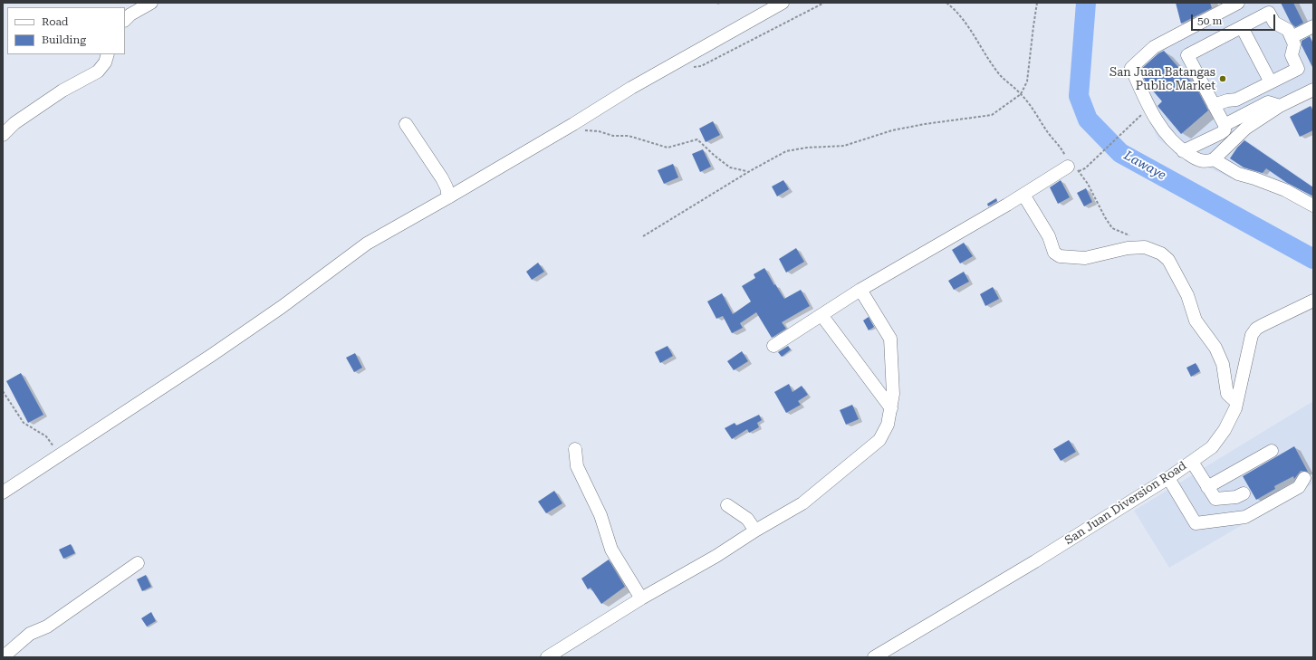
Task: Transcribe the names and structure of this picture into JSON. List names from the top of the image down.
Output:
{
  "streets": {
    "street": ["San Juan Diversion Road"]
  },
  "water": ["Lawaye"],
  "places": ["San Juan Batangas Public Market"],
  "legend": ["Road", "Building"],
  "scale_bar": "50 m"
}
